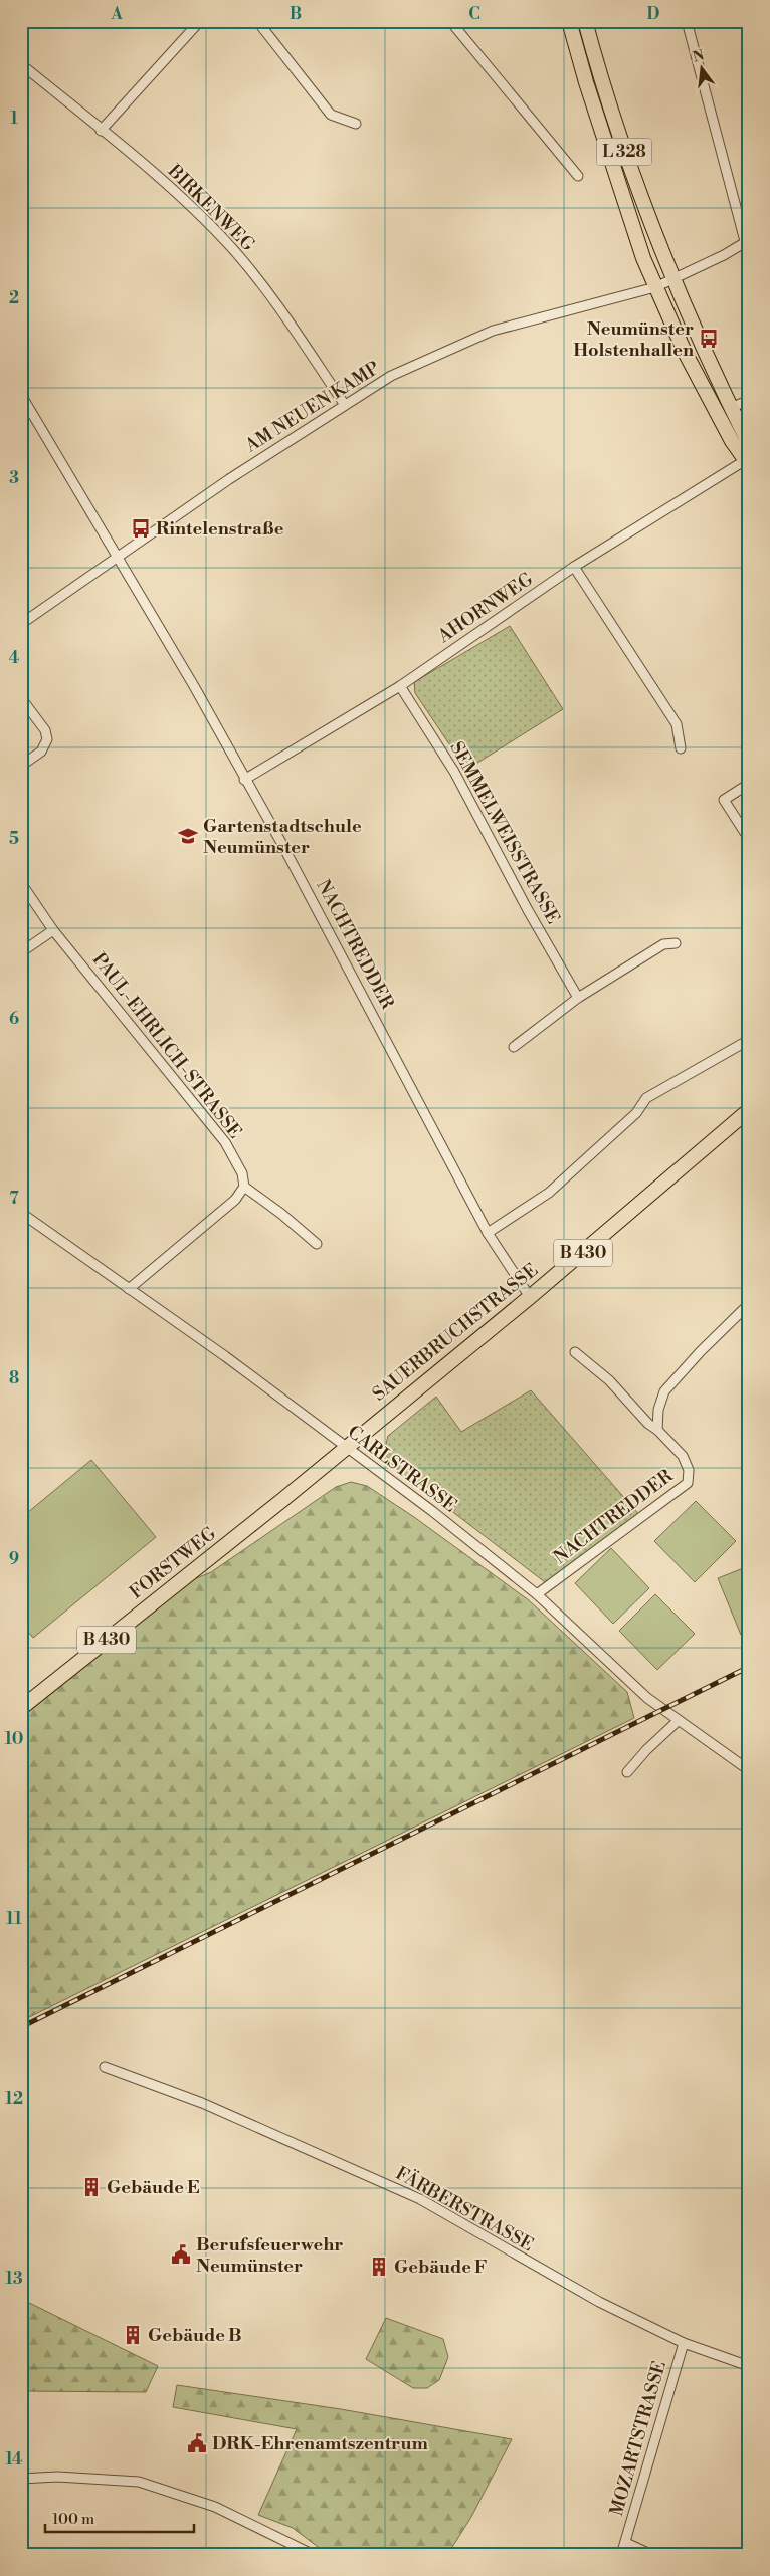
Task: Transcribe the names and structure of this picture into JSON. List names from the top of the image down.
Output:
{
  "streets": {
    "main road": [
      "L 328",
      "B 430",
      "SAUERBRUCHSTRASSE",
      "FORSTWEG"
    ],
    "street": [
      "BIRKENWEG",
      "AM NEUEN KAMP",
      "AHORNWEG",
      "SEMMELWEISSTRASSE",
      "NACHTREDDER",
      "PAUL-EHRLICH-STRASSE",
      "CARLSTRASSE",
      "FÄRBERSTRASSE",
      "MOZARTSTRASSE"
    ]
  },
  "crossings": [
    ["L 328", "AM NEUEN KAMP"],
    ["L 328", "AHORNWEG"],
    ["BIRKENWEG", "AM NEUEN KAMP"],
    ["AM NEUEN KAMP", "NACHTREDDER"],
    ["AHORNWEG", "SEMMELWEISSTRASSE"],
    ["AHORNWEG", "NACHTREDDER"],
    ["NACHTREDDER", "SAUERBRUCHSTRASSE"],
    ["NACHTREDDER", "CARLSTRASSE"],
    ["SAUERBRUCHSTRASSE", "CARLSTRASSE"],
    ["SAUERBRUCHSTRASSE", "FORSTWEG"],
    ["CARLSTRASSE", "FORSTWEG"],
    ["FÄRBERSTRASSE", "MOZARTSTRASSE"]
  ],
  "places": {
    "bus stop": ["Neumünster Holstenhallen", "Rintelenstraße"],
    "school or university": ["Gartenstadtschule Neumünster"],
    "building": ["Gebäude E", "Gebäude F", "Gebäude B"],
    "public building": ["Berufsfeuerwehr Neumünster", "DRK-Ehrenamtszentrum"]
  },
  "scale_bar": "100 m",
  "north": "top",
  "grid": {
    "columns": [
      "A",
      "B",
      "C",
      "D"
    ],
    "rows": [
      "1",
      "2",
      "3",
      "4",
      "5",
      "6",
      "7",
      "8",
      "9",
      "10",
      "11",
      "12",
      "13",
      "14"
    ]
  }
}
